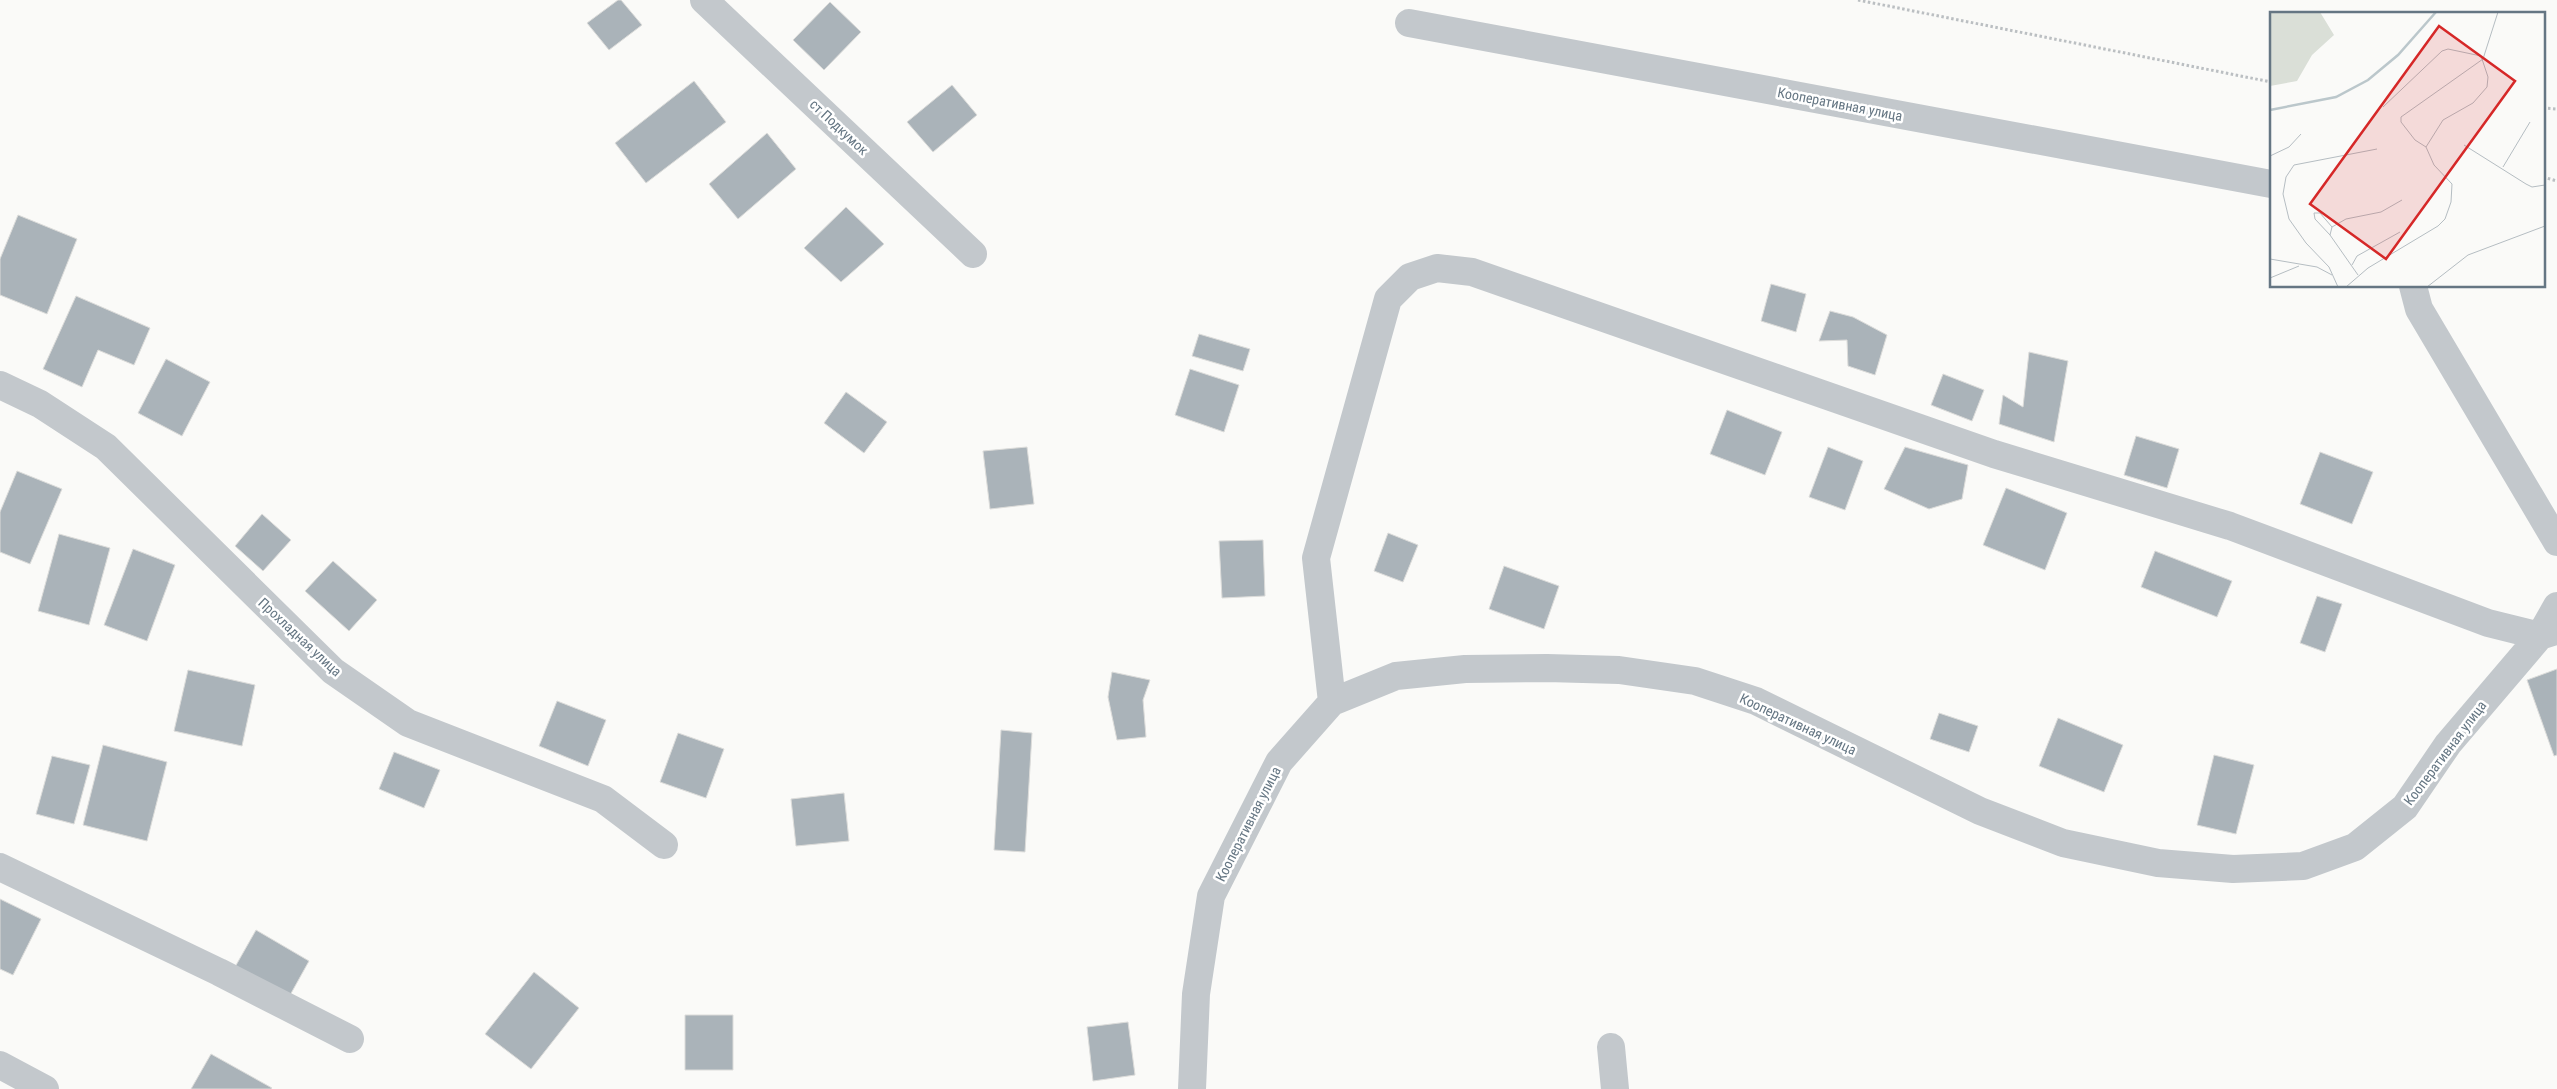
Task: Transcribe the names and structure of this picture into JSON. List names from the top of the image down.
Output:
{
  "streets": {
    "street": ["Кооперативная улица", "ст Подкумок", "Прохладная улица"]
  }
}
